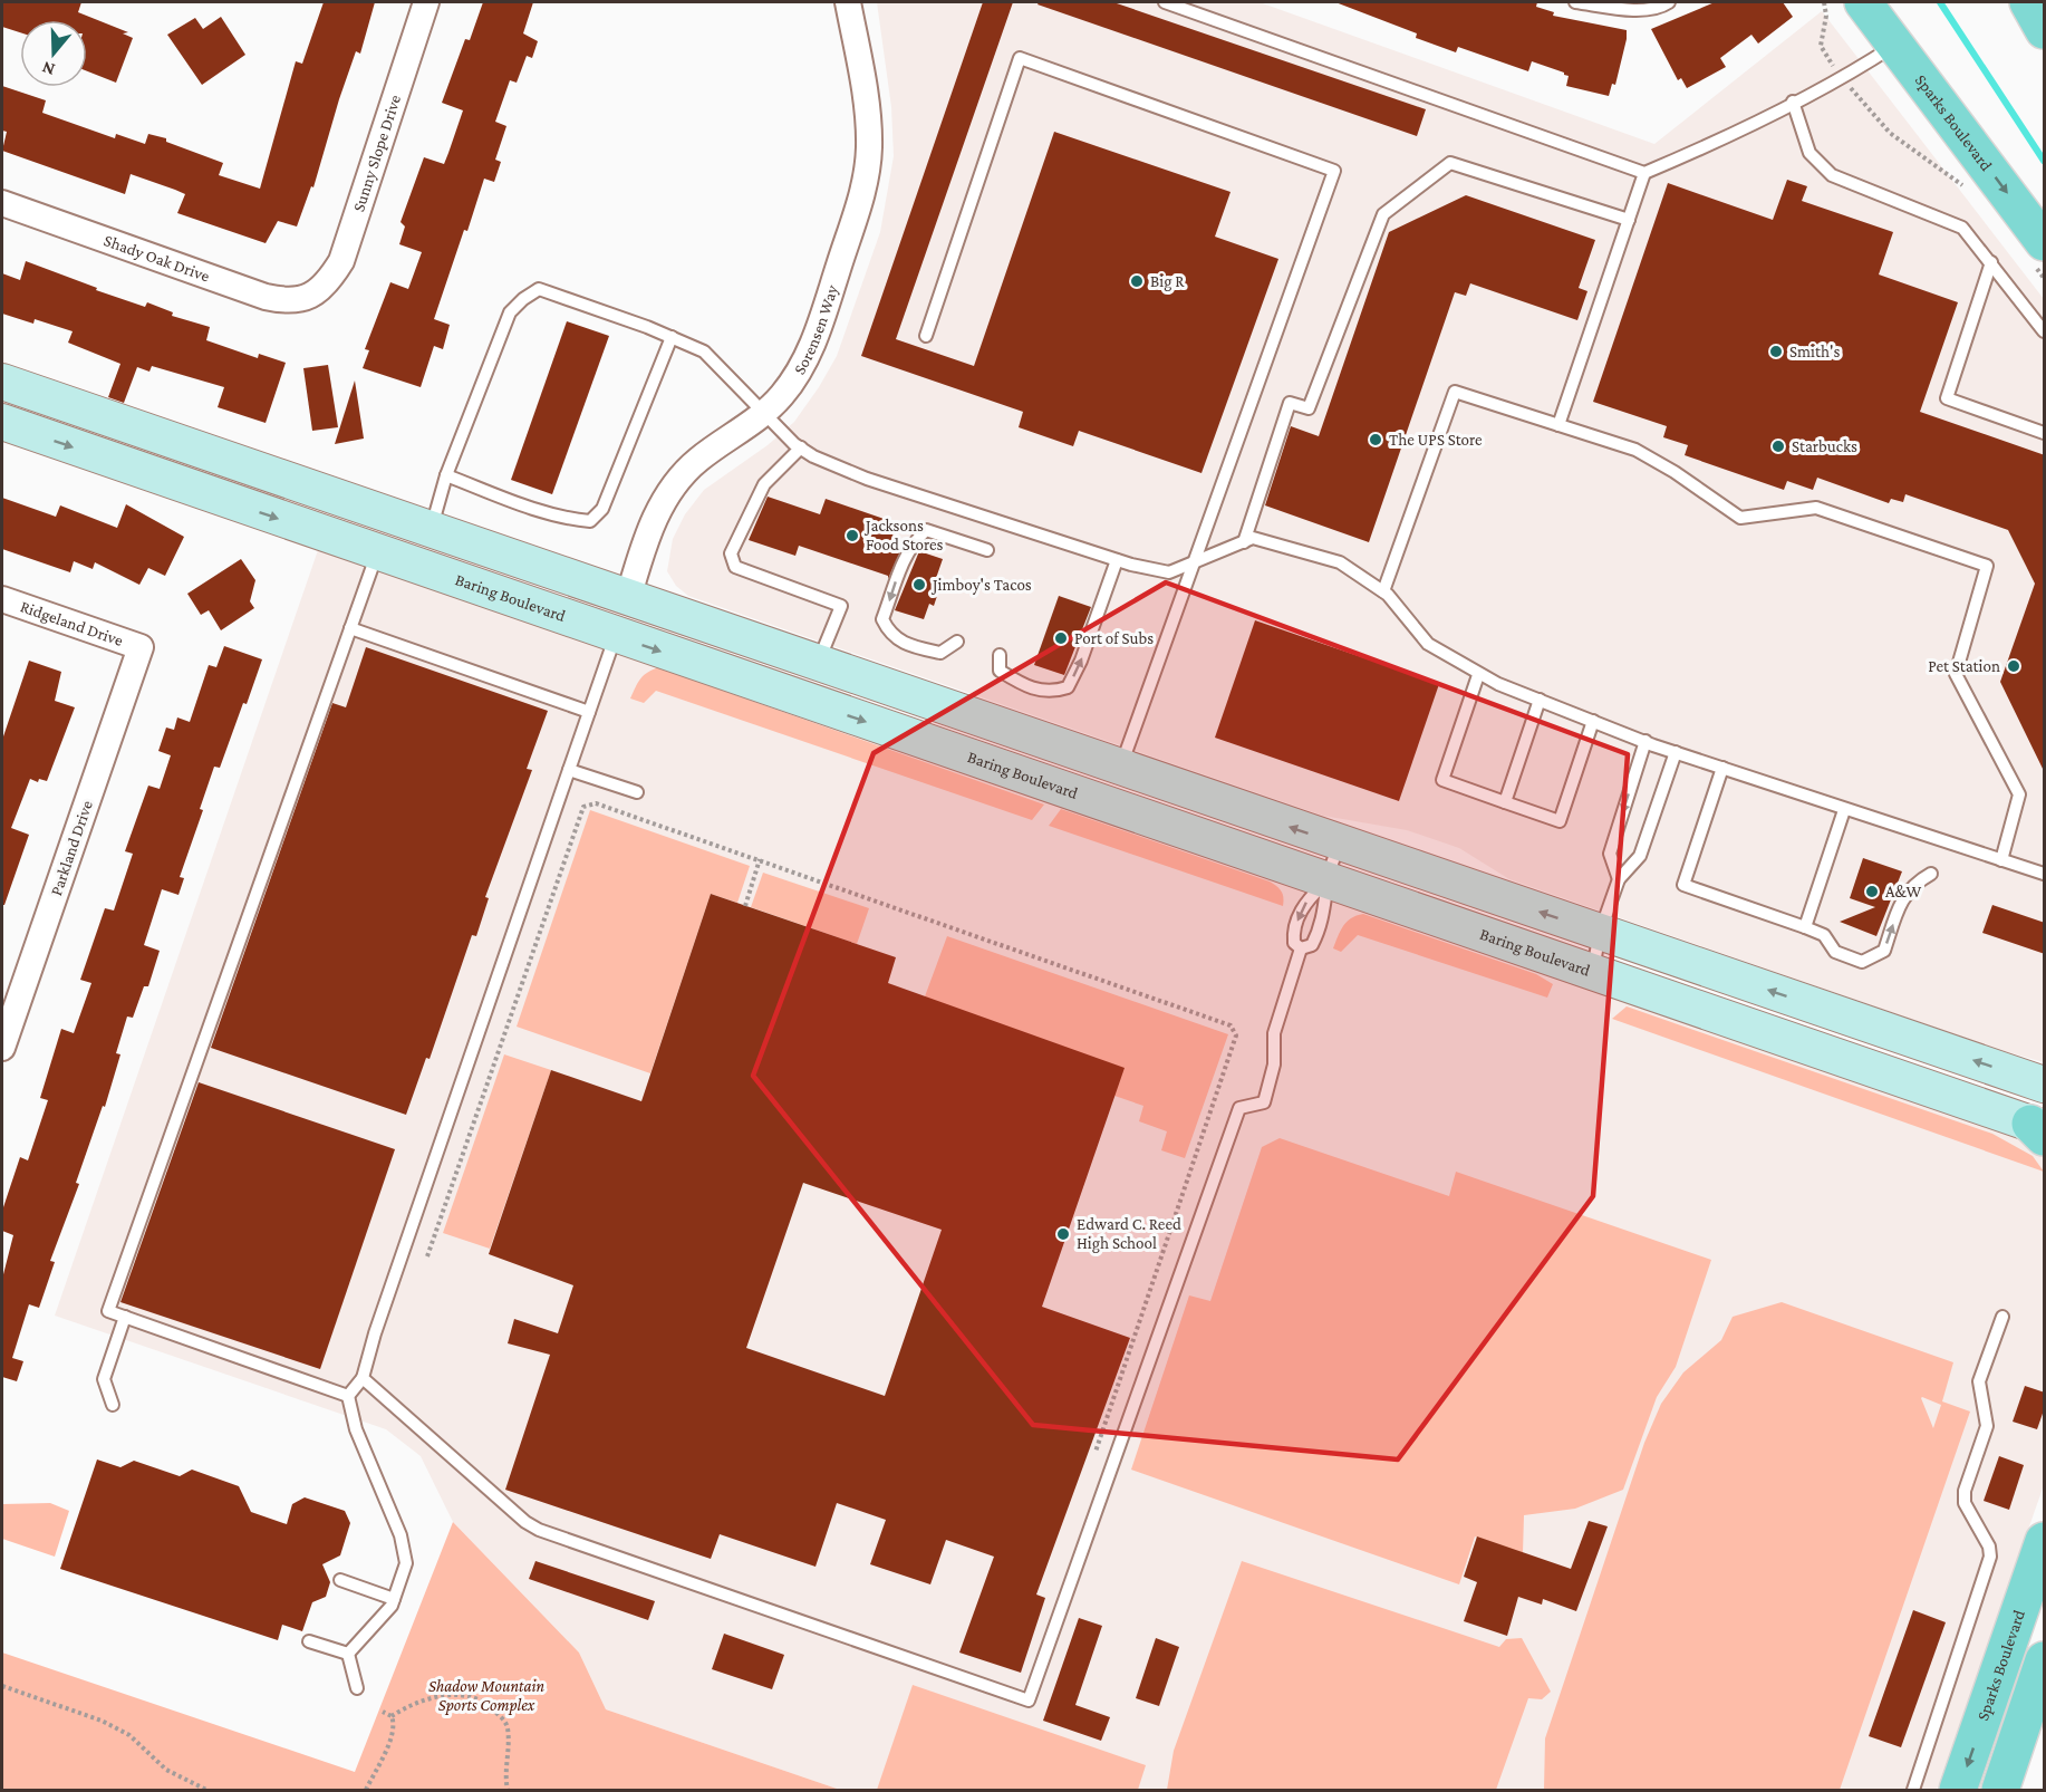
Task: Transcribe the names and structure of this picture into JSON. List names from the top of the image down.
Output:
{
  "streets": {
    "main road": ["Sparks Boulevard", "Baring Boulevard"],
    "street": [
      "Sunny Slope Drive",
      "Shady Oak Drive",
      "Sorensen Way",
      "Ridgeland Drive",
      "Parkland Drive"
    ]
  },
  "crossings": [
    ["Sunny Slope Drive", "Shady Oak Drive"],
    ["Ridgeland Drive", "Parkland Drive"]
  ],
  "parks": ["Shadow Mountain Sports Complex"],
  "places": [
    "Big R",
    "Smith's",
    "The UPS Store",
    "Starbucks",
    "Jacksons Food Stores",
    "Jimboy's Tacos",
    "Port of Subs",
    "Pet Station",
    "A&W",
    "Edward C. Reed High School"
  ],
  "north": "bottom"
}
